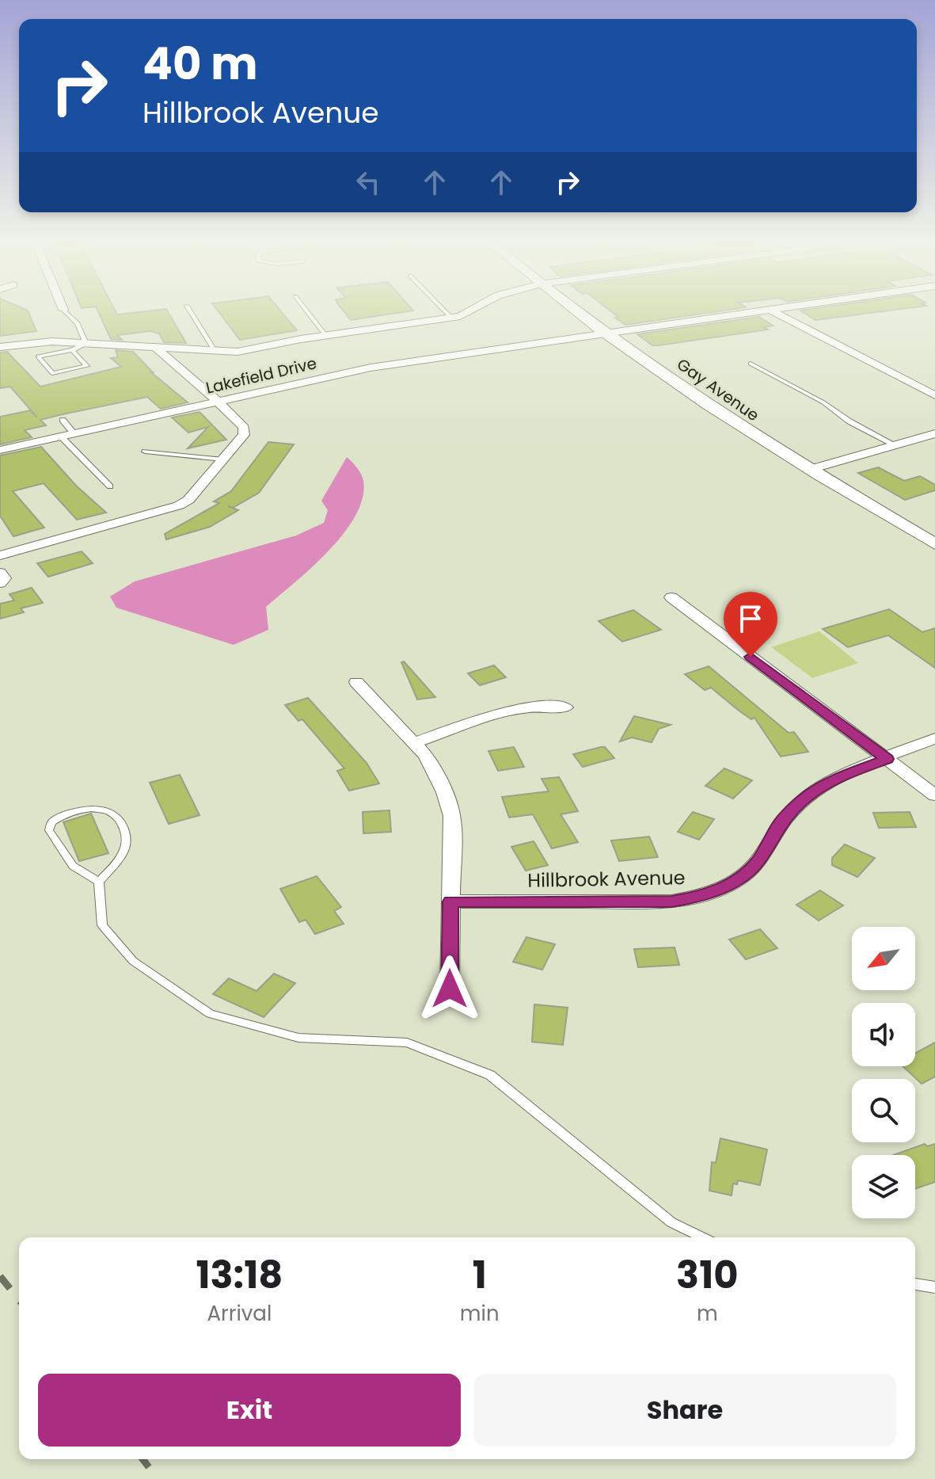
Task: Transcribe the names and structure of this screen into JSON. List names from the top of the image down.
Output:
{
  "streets": {
    "street": ["Lakefield Drive", "Gay Avenue", "Hillbrook Avenue"]
  },
  "crossings": [
    ["Lakefield Drive", "Gay Avenue"]
  ],
  "north": "bottom left",
  "page": {
    "turn": ["40 m", "Hillbrook Avenue"],
    "eta": [
      "13:18",
      "Arrival",
      "1",
      "min",
      "310",
      "m"
    ],
    "buttons": ["Exit", "Share"]
  }
}
